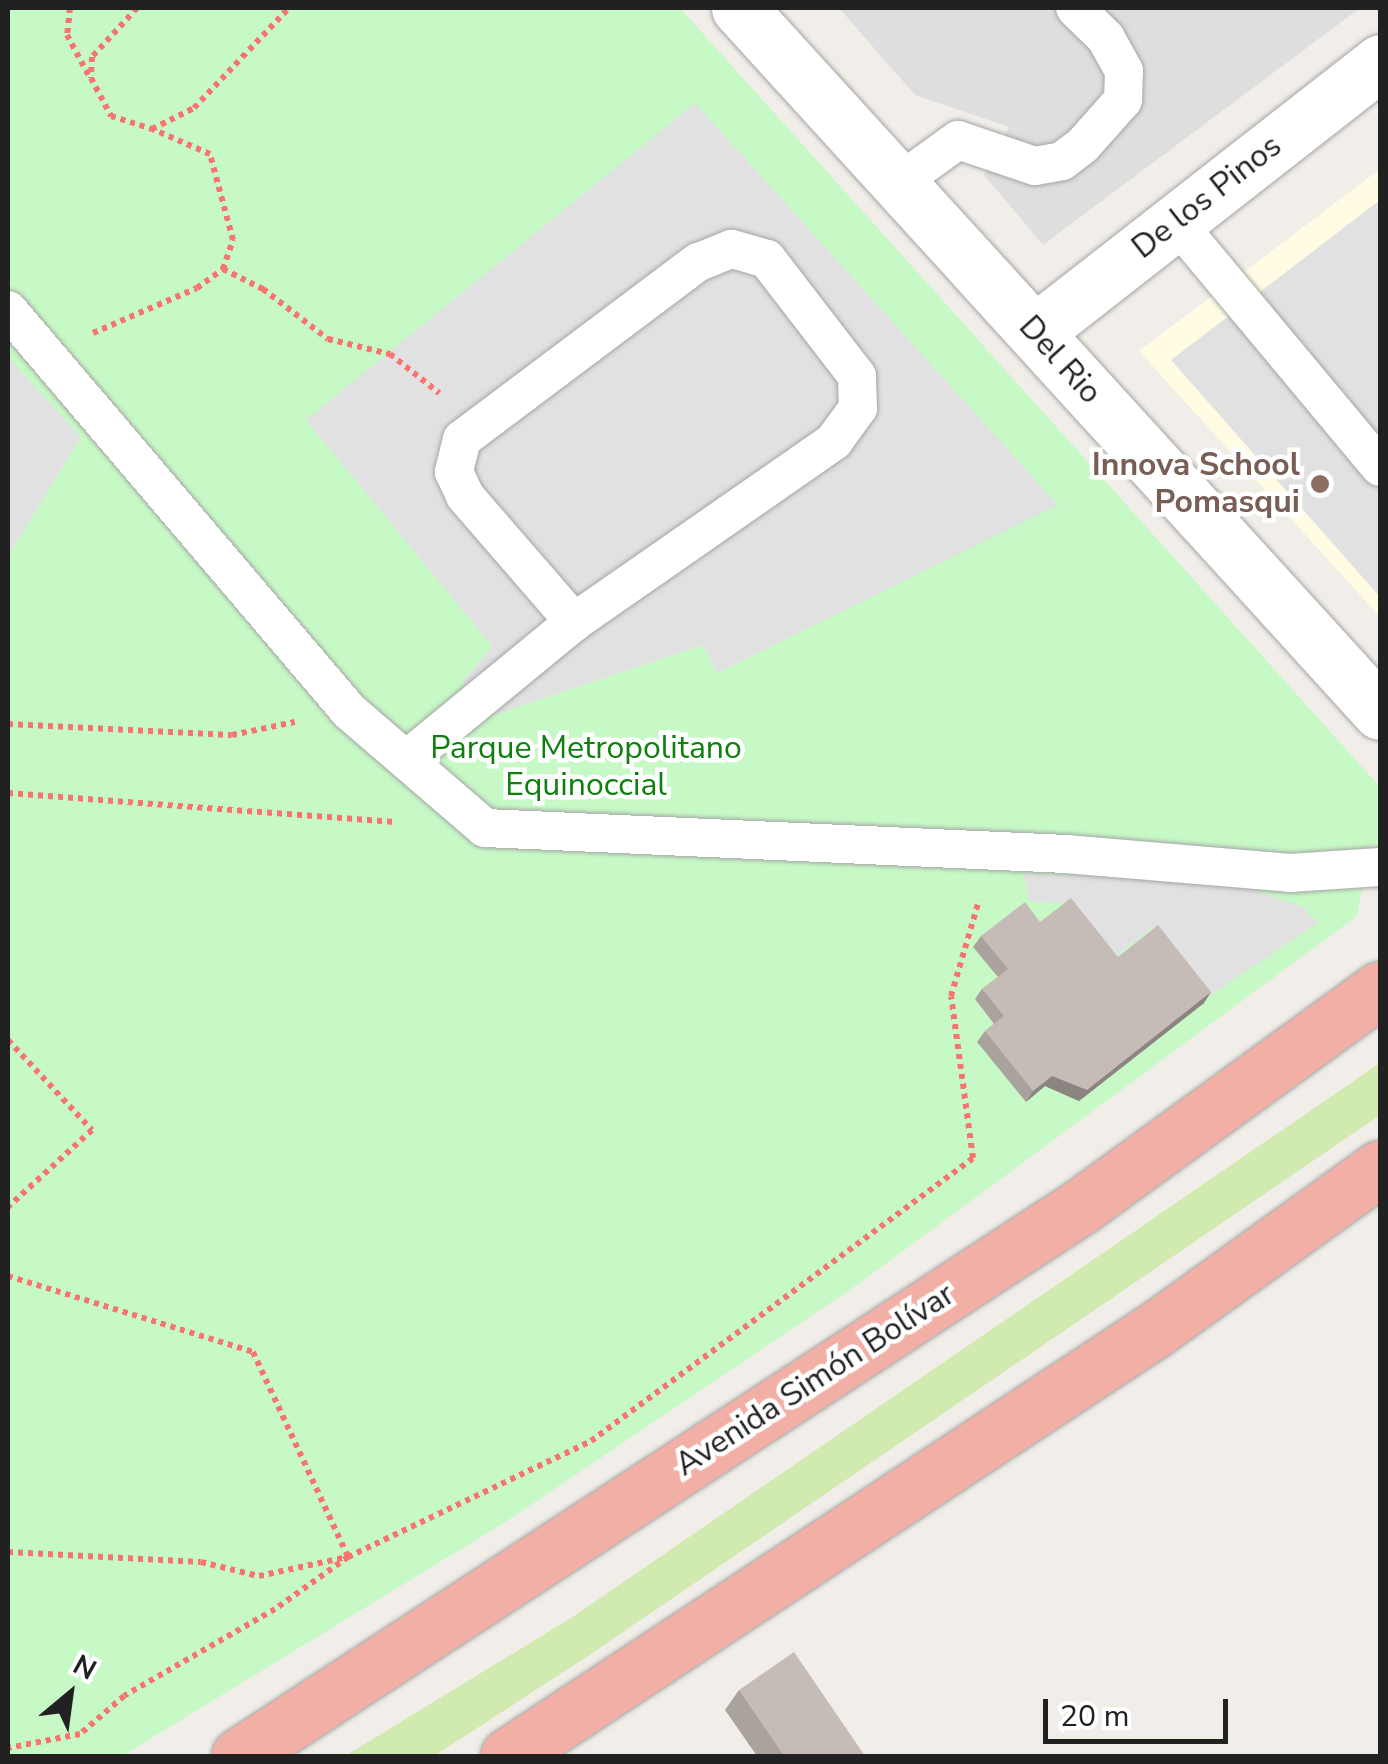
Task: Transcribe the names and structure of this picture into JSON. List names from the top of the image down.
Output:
{
  "streets": {
    "highway": ["Avenida Simón Bolívar"],
    "street": ["De los Pinos", "Del Rio"]
  },
  "crossings": [
    ["De los Pinos", "Del Rio"]
  ],
  "parks": ["Parque Metropolitano Equinoccial"],
  "places": ["Innova School Pomasqui"],
  "scale_bar": "20 m",
  "north": "top right"
}
